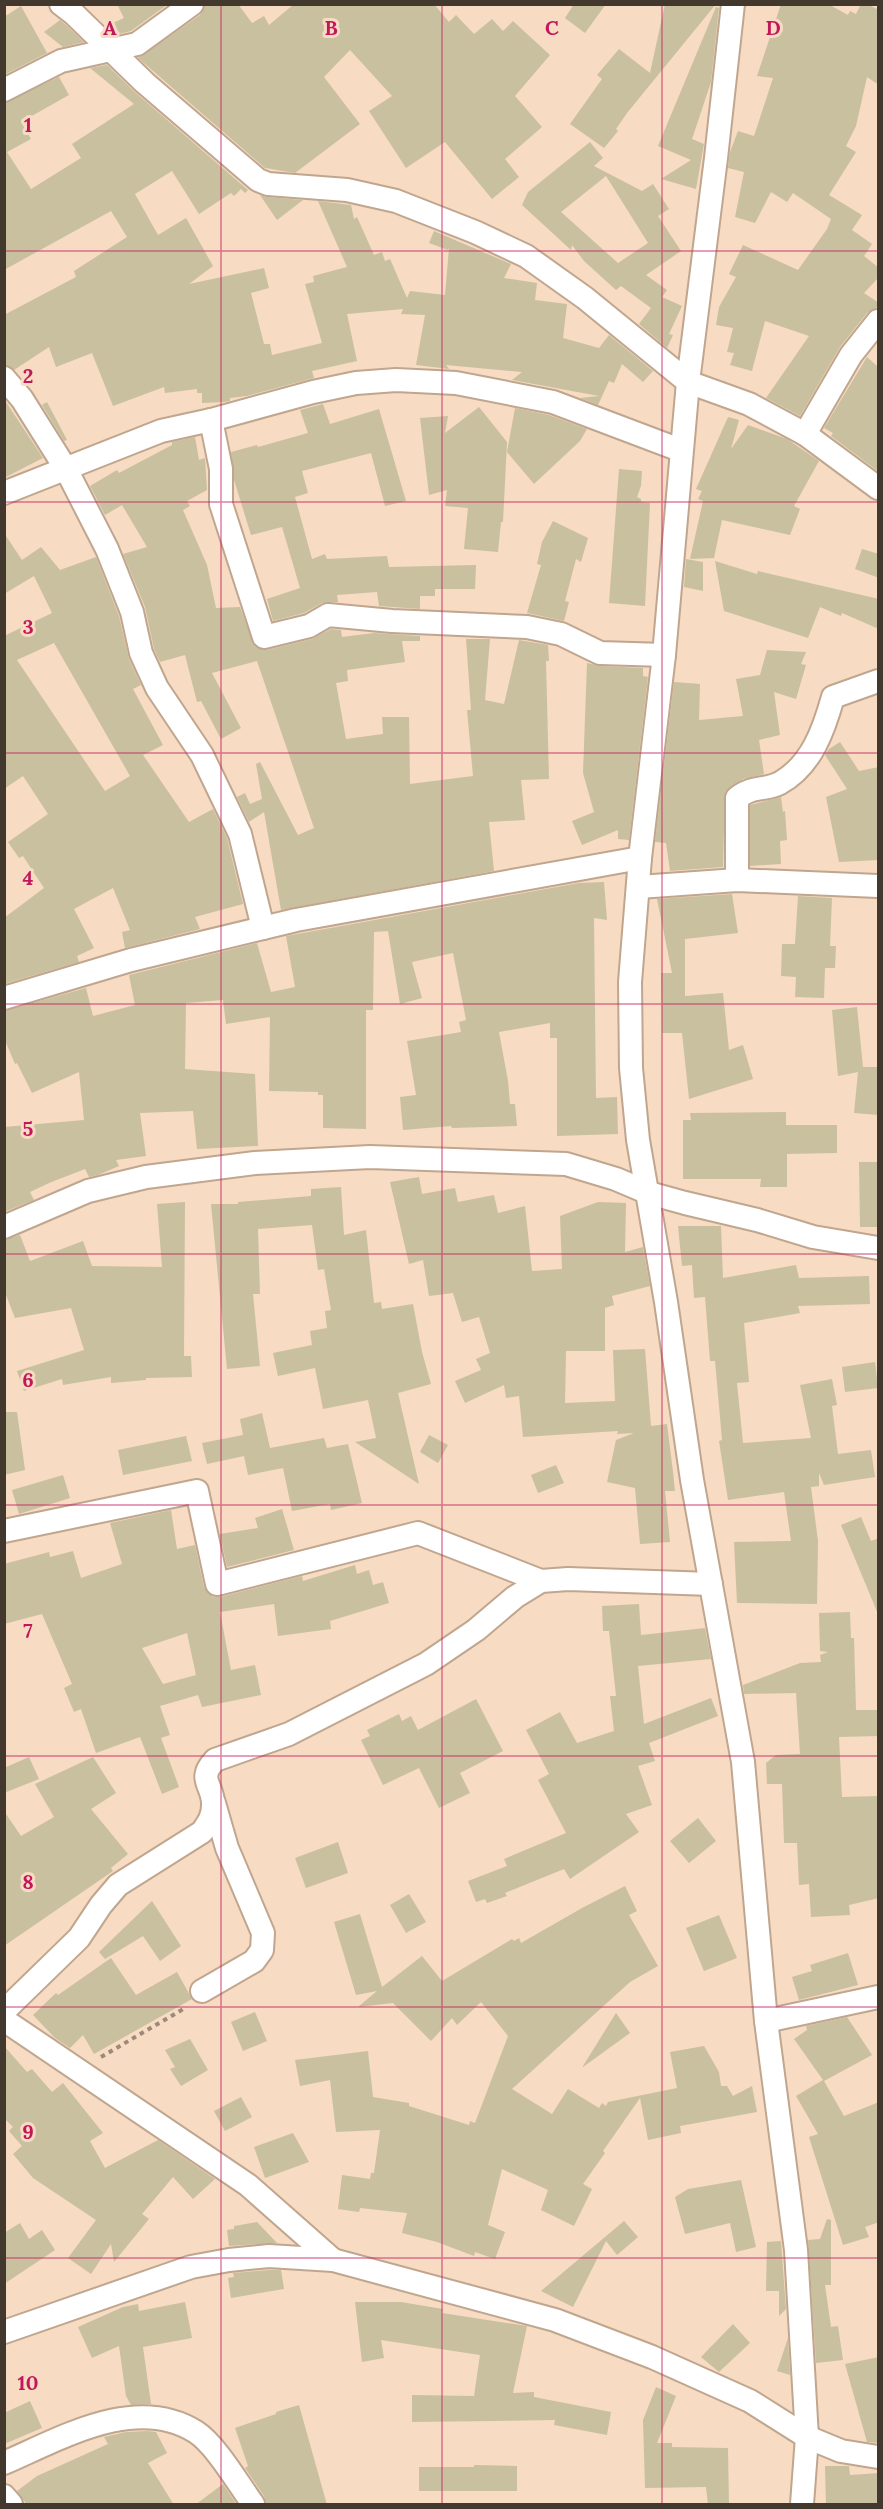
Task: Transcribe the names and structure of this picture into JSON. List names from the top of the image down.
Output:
{
  "grid": {
    "columns": [
      "A",
      "B",
      "C",
      "D"
    ],
    "rows": [
      "1",
      "2",
      "3",
      "4",
      "5",
      "6",
      "7",
      "8",
      "9",
      "10"
    ]
  }
}
